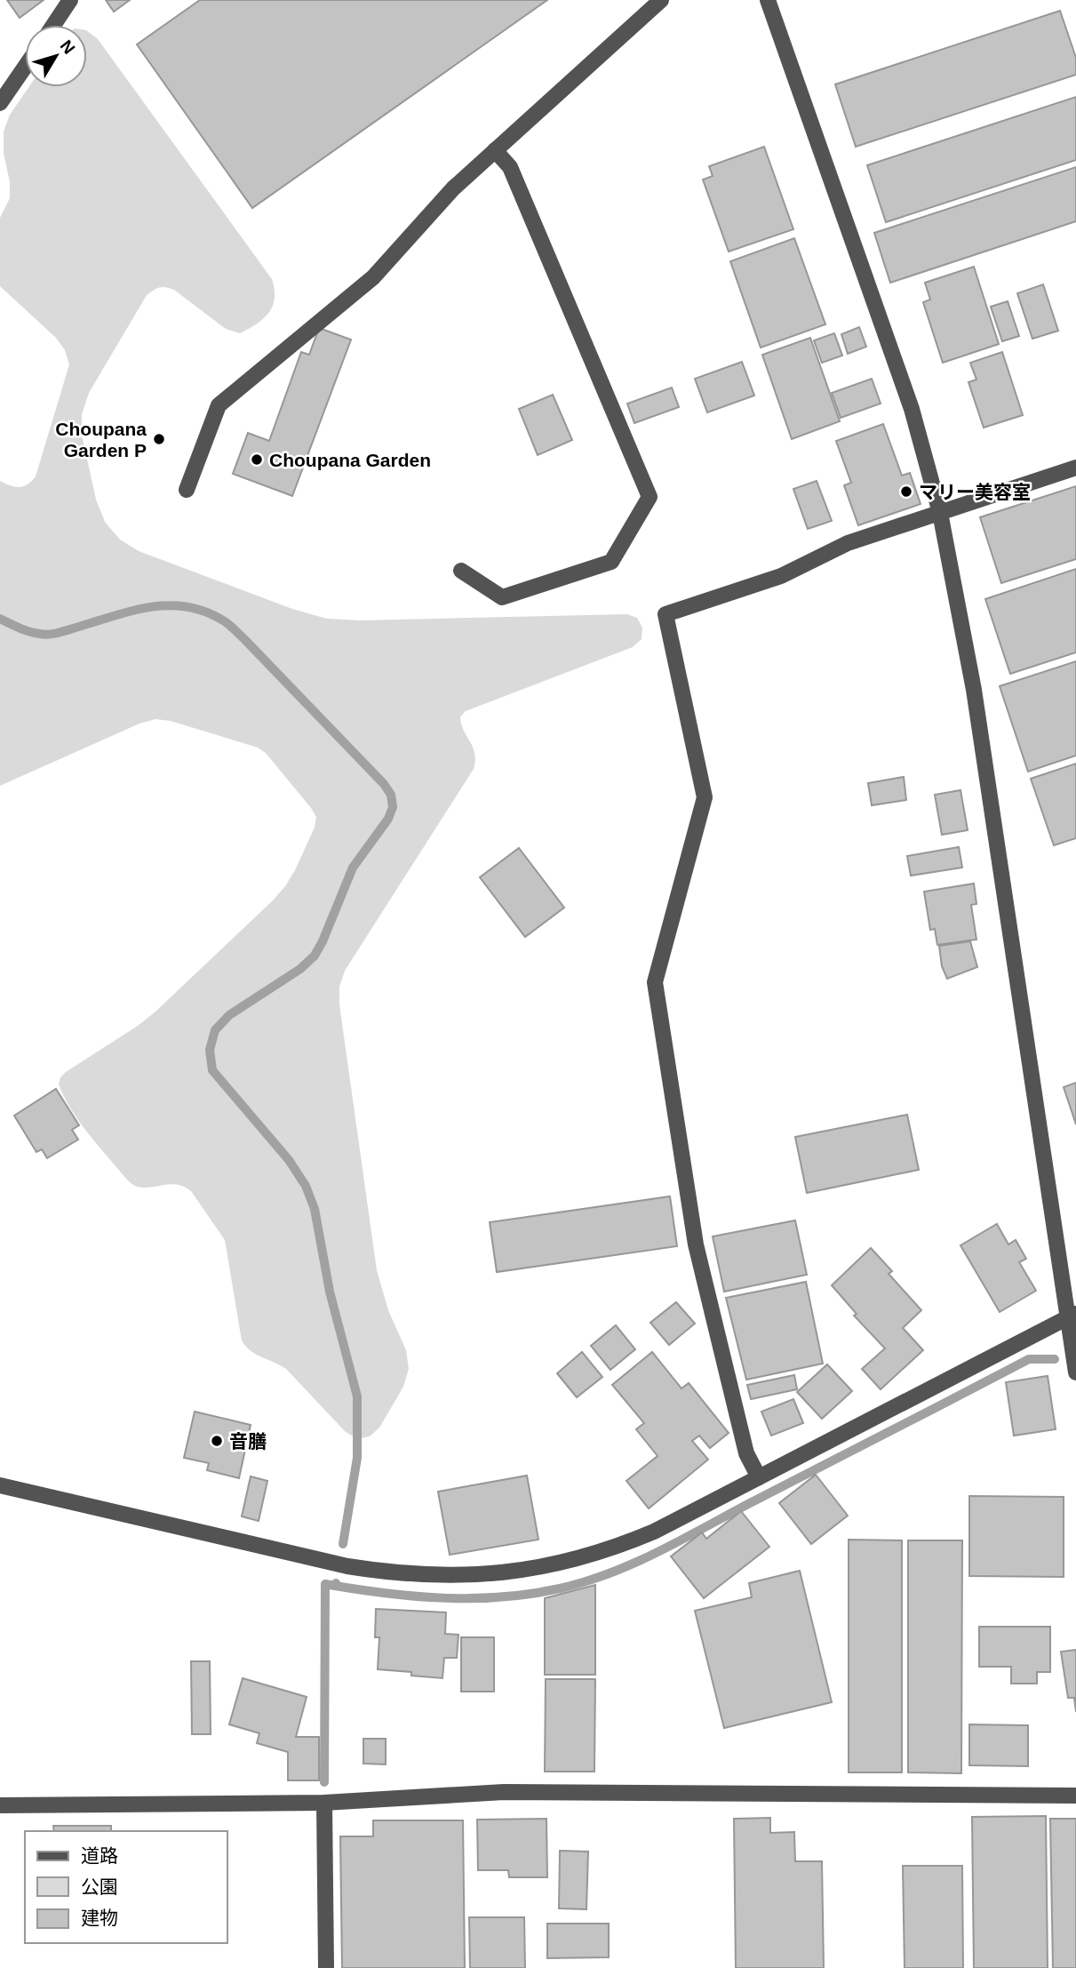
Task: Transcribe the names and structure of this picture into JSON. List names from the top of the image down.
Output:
{
  "places": [
    "Choupana Garden P",
    "Choupana Garden",
    "マリー美容室",
    "音膳"
  ],
  "legend": ["道路", "公園", "建物"],
  "north": "top right"
}
